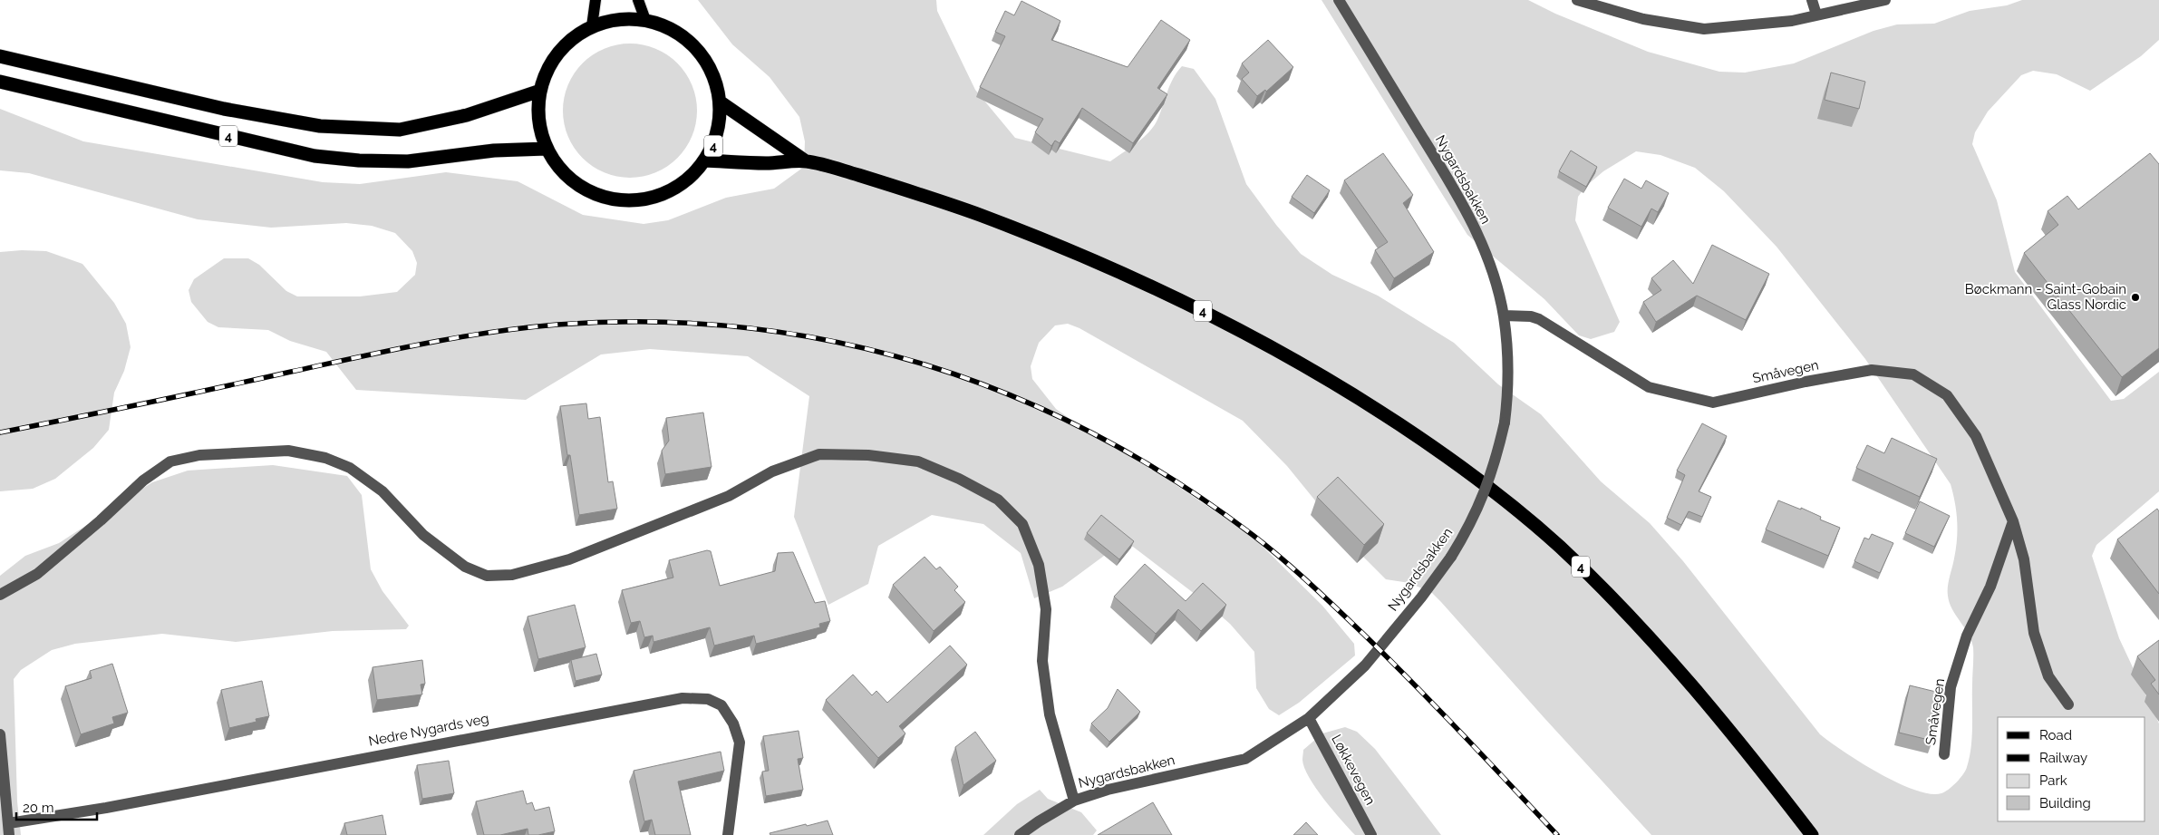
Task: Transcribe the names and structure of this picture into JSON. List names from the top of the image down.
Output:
{
  "streets": {
    "highway": ["4"],
    "street": [
      "Nygardsbakken",
      "Småvegen",
      "Nedre Nygards veg",
      "Løkkevegen"
    ]
  },
  "crossings": [
    ["Nygardsbakken", "Småvegen"],
    ["Nygardsbakken", "Løkkevegen"]
  ],
  "places": ["Bøckmann - Saint-Gobain Glass Nordic"],
  "legend": [
    "Road",
    "Railway",
    "Park",
    "Building"
  ],
  "scale_bar": "20 m"
}
